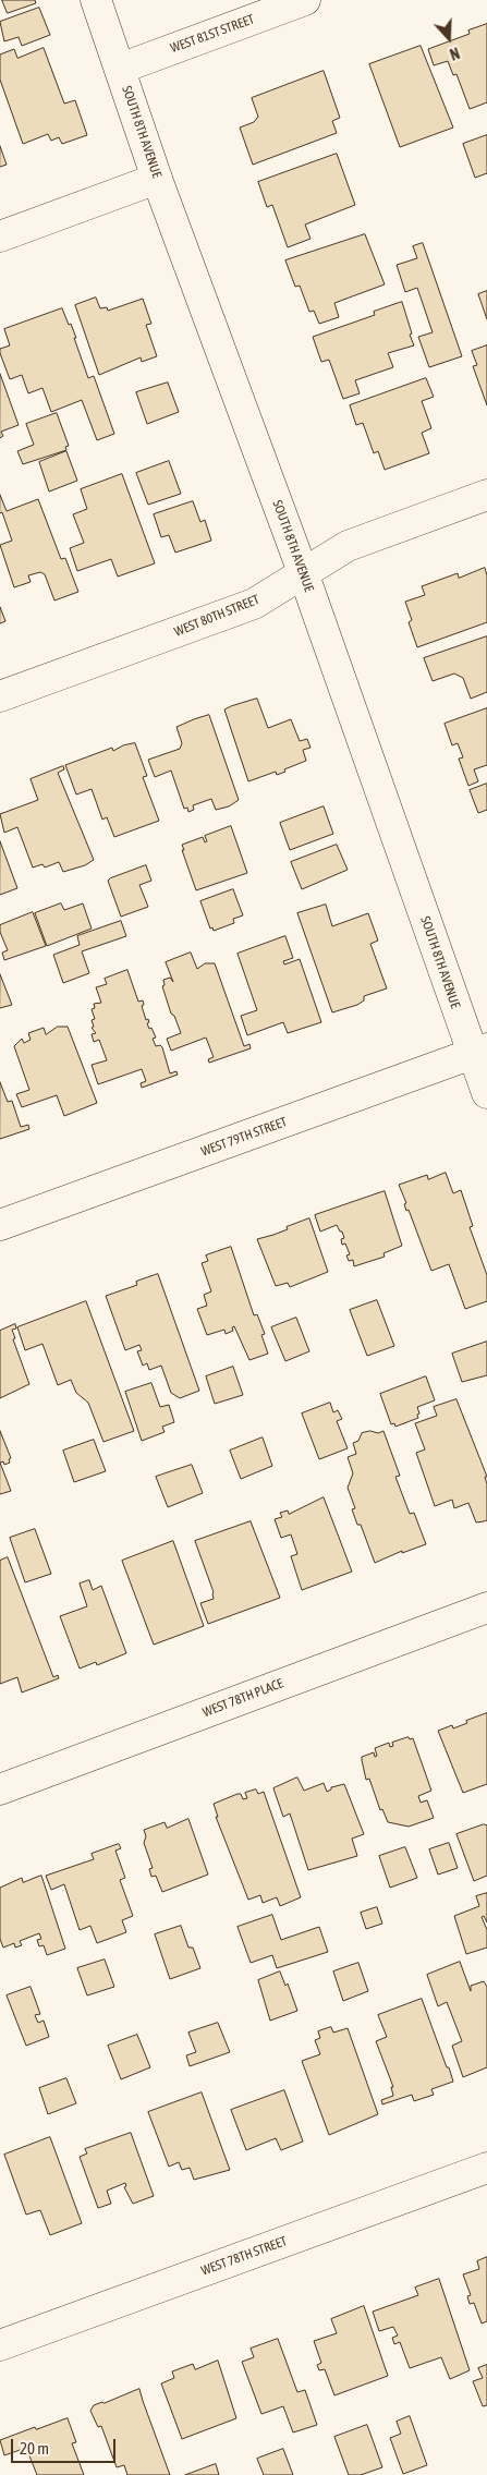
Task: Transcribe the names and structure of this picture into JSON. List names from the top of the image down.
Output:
{
  "streets": {
    "street": [
      "WEST 81ST STREET",
      "SOUTH 8TH AVENUE",
      "WEST 80TH STREET",
      "WEST 79TH STREET",
      "WEST 78TH PLACE",
      "WEST 78TH STREET"
    ]
  },
  "crossings": [
    ["WEST 81ST STREET", "SOUTH 8TH AVENUE"],
    ["SOUTH 8TH AVENUE", "WEST 80TH STREET"],
    ["SOUTH 8TH AVENUE", "WEST 79TH STREET"]
  ],
  "scale_bar": "20 m",
  "north": "bottom"
}
